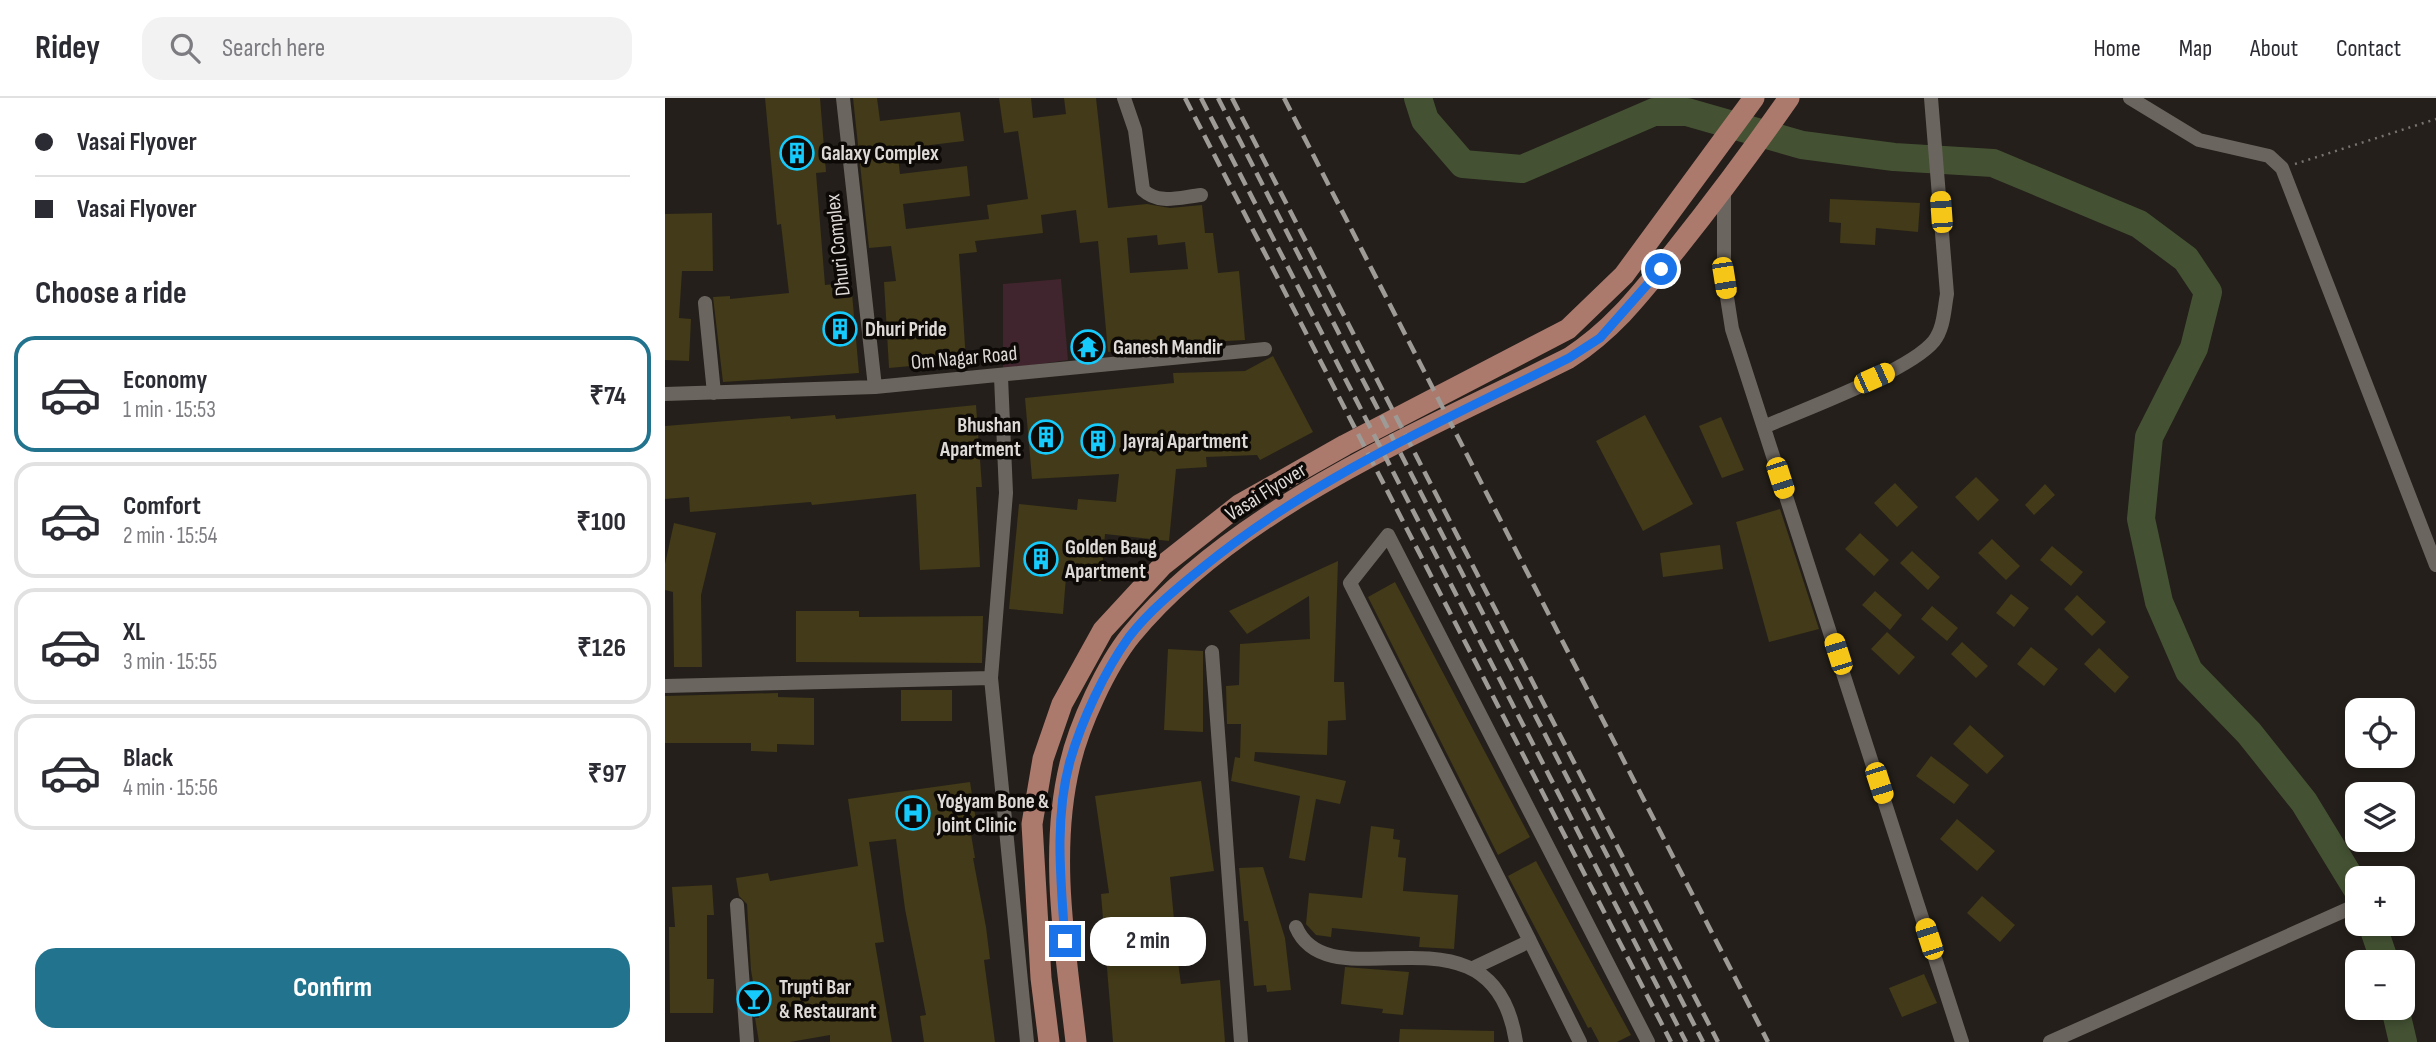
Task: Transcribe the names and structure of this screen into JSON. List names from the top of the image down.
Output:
{
  "streets": {
    "main road": ["Vasai Flyover"],
    "street": ["Dhuri Complex", "Om Nagar Road"]
  },
  "crossings": [
    ["Dhuri Complex", "Om Nagar Road"]
  ],
  "places": {
    "building": [
      "Galaxy Complex",
      "Dhuri Pride",
      "Bhushan Apartment",
      "Jayraj Apartment",
      "Golden Baug Apartment"
    ],
    "temple": ["Ganesh Mandir"],
    "hospital": ["Yogyam Bone & Joint Clinic"],
    "bar": ["Trupti Bar & Restaurant"]
  },
  "page": {
    "header": "Ridey",
    "search": "Search here",
    "nav": [
      "Home",
      "Map",
      "About",
      "Contact"
    ],
    "banner": ["Vasai Flyover", "Vasai Flyover"],
    "heading": "Choose a ride",
    "list": [
      {
        "name": "Economy",
        "note": "1 min · 15:53",
        "value": "₹74"
      },
      {
        "name": "Comfort",
        "note": "2 min · 15:54",
        "value": "₹100"
      },
      {
        "name": "XL",
        "note": "3 min · 15:55",
        "value": "₹126"
      },
      {
        "name": "Black",
        "note": "4 min · 15:56",
        "value": "₹97"
      }
    ],
    "map_buttons": ["+", "−"],
    "bubble": "2 min",
    "buttons": "Confirm"
  }
}
